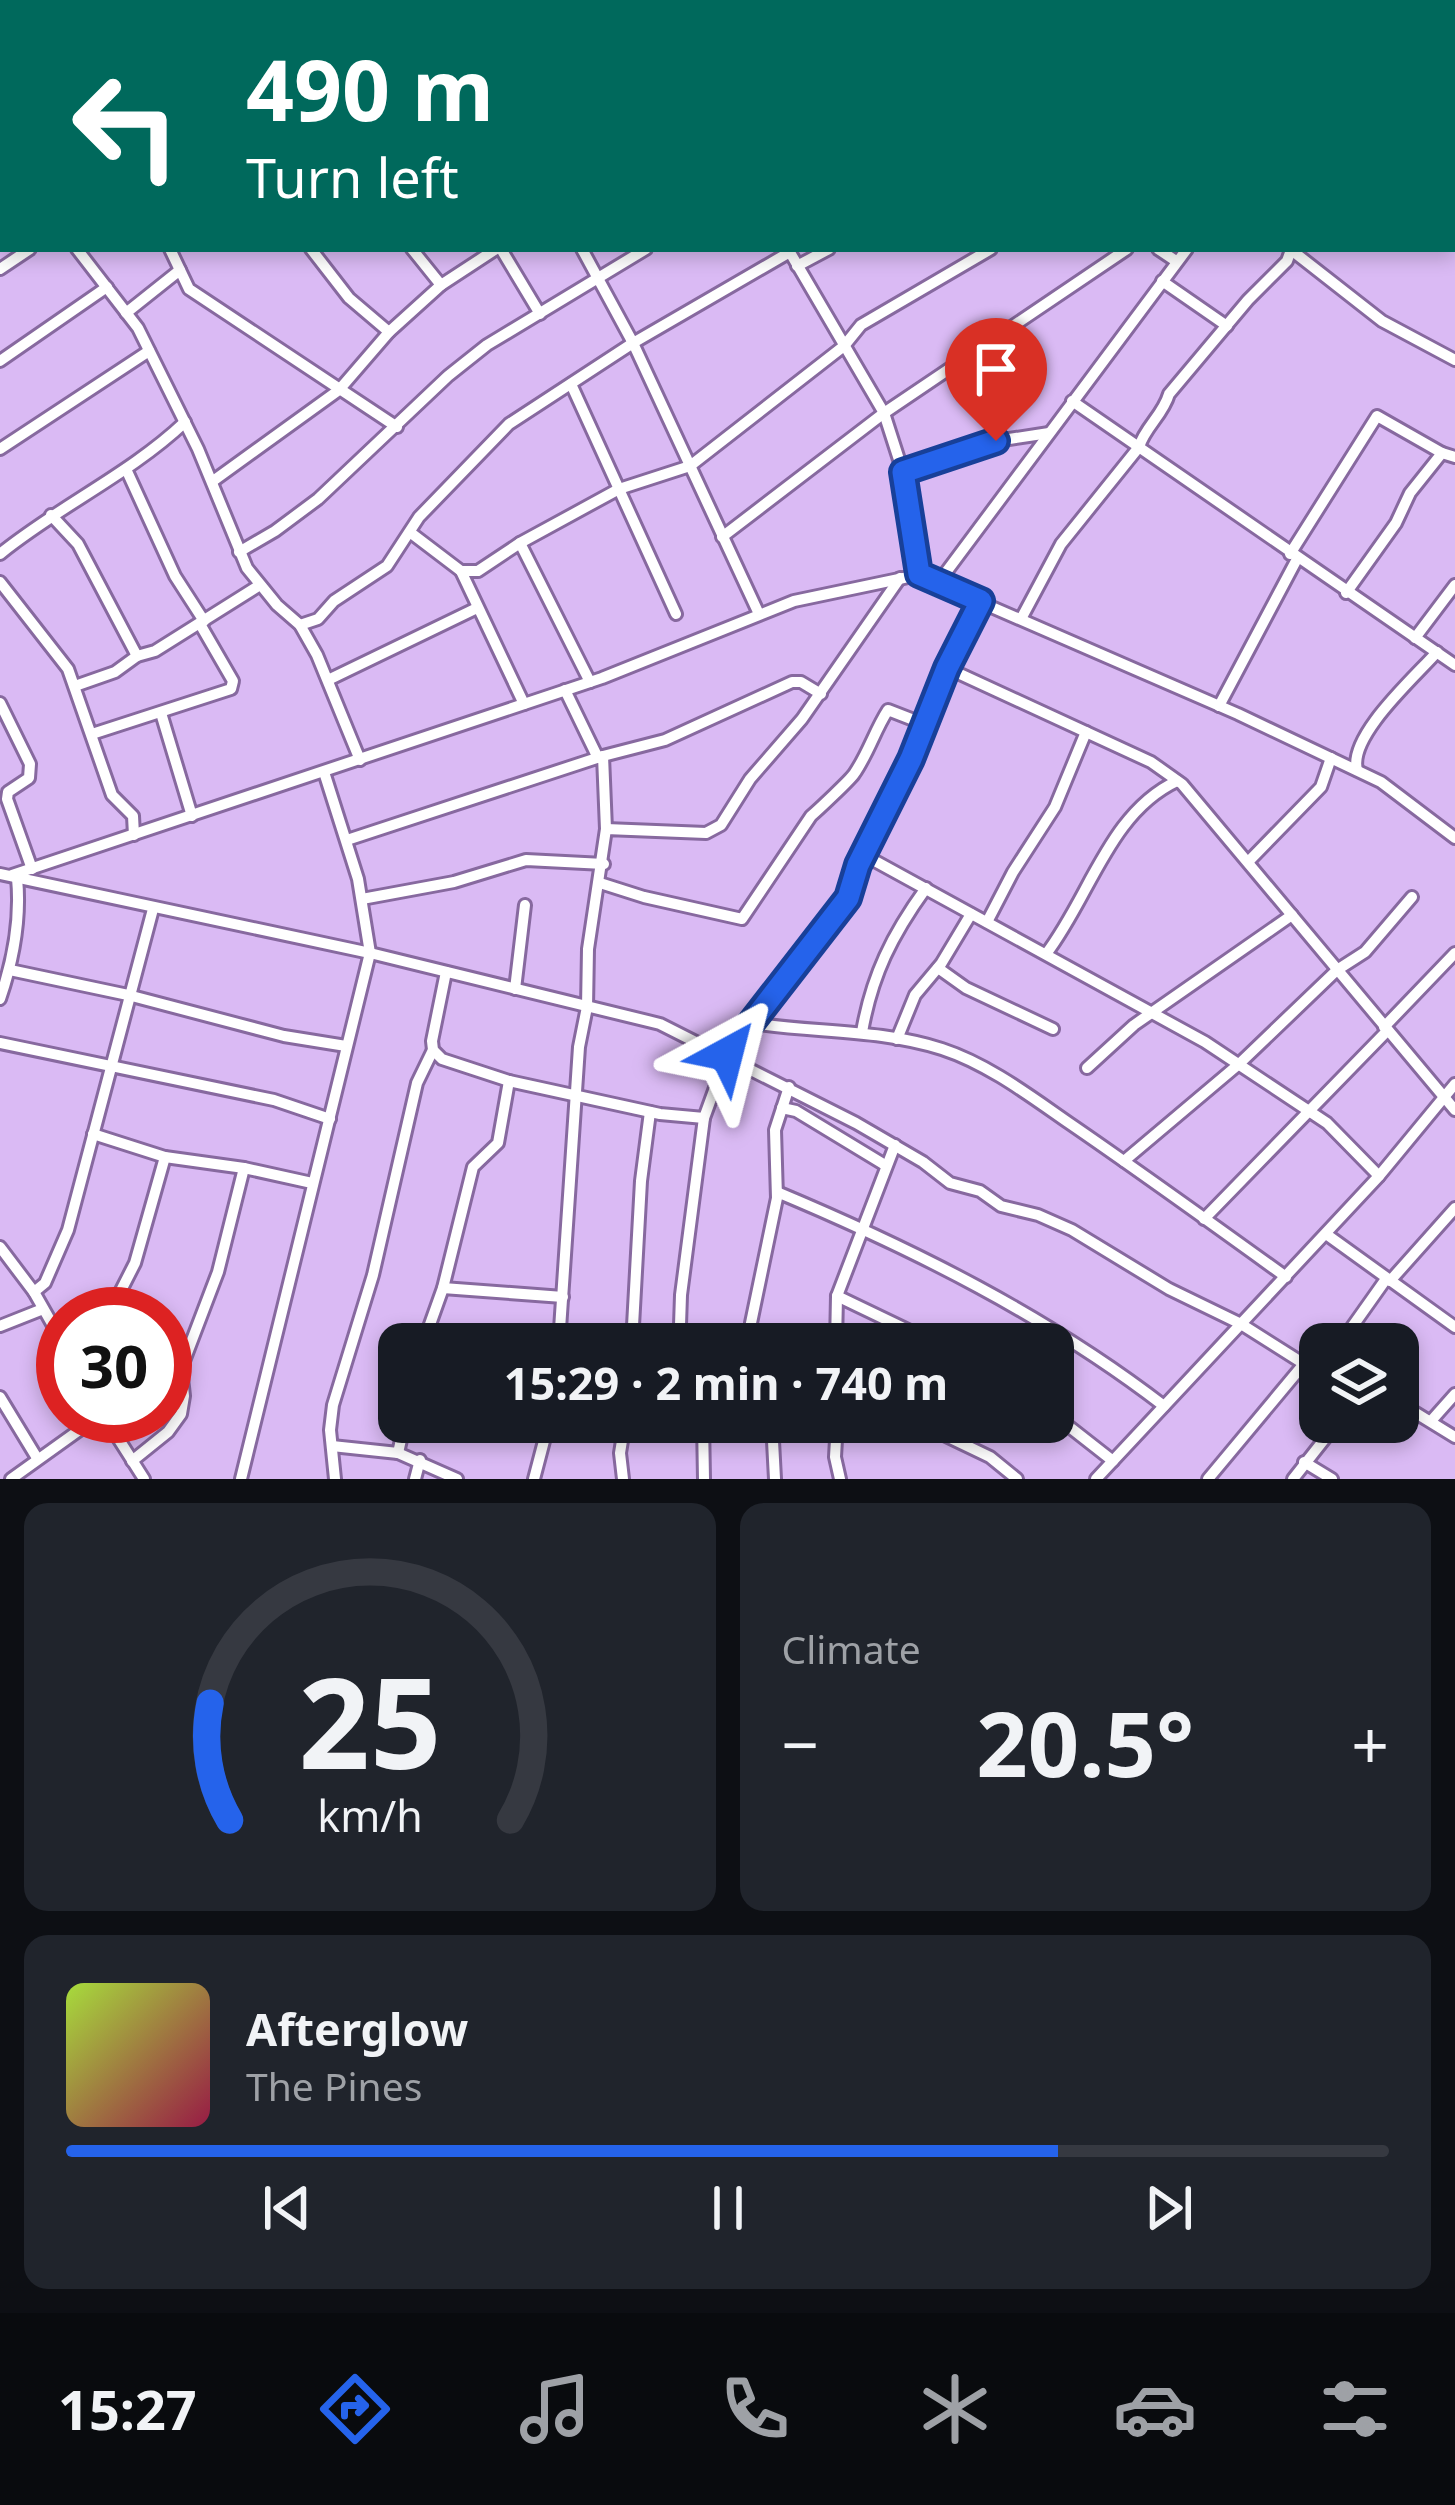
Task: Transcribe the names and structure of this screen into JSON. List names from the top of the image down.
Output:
{
  "page": {
    "turn": ["490 m", "Turn left"],
    "limit": "30",
    "trip": "15:29 · 2 min · 740 m",
    "tile": "Climate",
    "heat": ["−", "20.5°", "+"],
    "song": ["Afterglow", "The Pines"],
    "tabs": "15:27",
    "gauge": ["25", "km/h"]
  }
}
